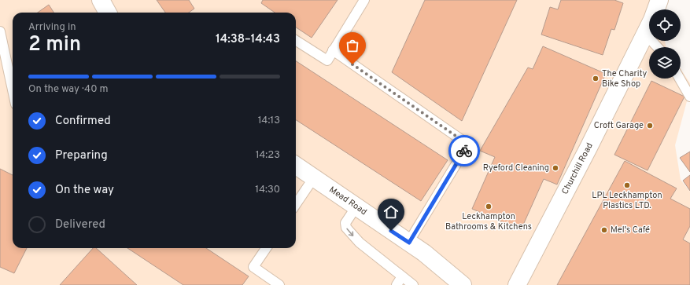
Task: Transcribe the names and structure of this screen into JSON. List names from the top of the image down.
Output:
{
  "streets": {
    "street": ["Churchill Road", "Mead Road"]
  },
  "places": [
    "The Charity Bike Shop",
    "Croft Garage",
    "Ryeford Cleaning",
    "LPL Leckhampton Plastics LTD.",
    "Leckhampton Bathrooms & Kitchens",
    "Mel's Café"
  ],
  "page": {
    "heading": ["2 min", "Arriving in", "14:38–14:43"],
    "bar": "On the way · 40 m",
    "list": [
      ["Confirmed", "14:13"],
      ["Preparing", "14:23"],
      ["On the way", "14:30"],
      "Delivered"
    ]
  }
}
